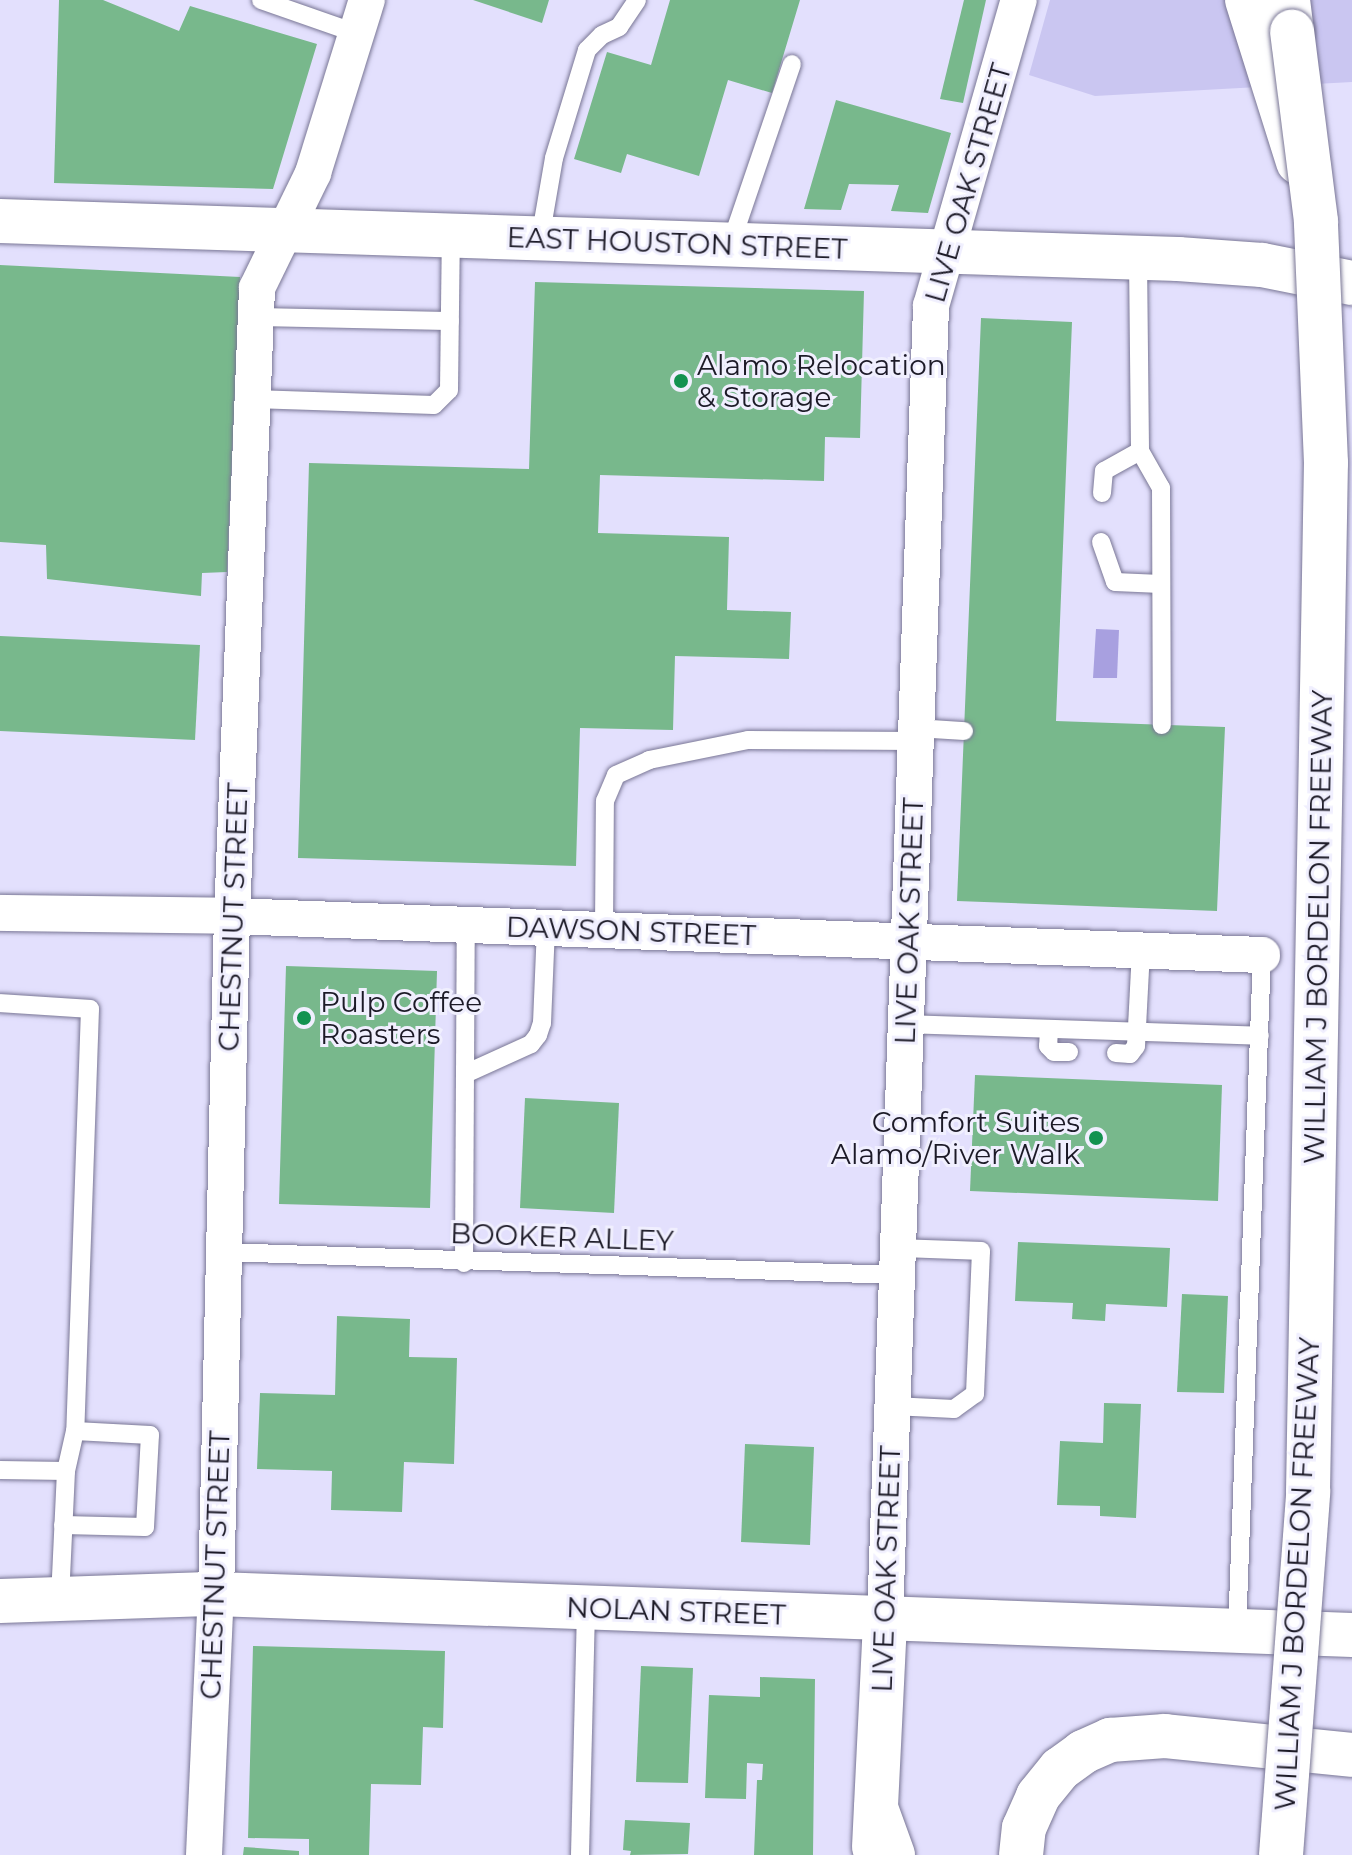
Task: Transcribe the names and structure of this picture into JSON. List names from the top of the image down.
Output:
{
  "streets": {
    "main road": [
      "LIVE OAK STREET",
      "EAST HOUSTON STREET",
      "WILLIAM J BORDELON FREEWAY",
      "NOLAN STREET"
    ],
    "street": ["CHESTNUT STREET", "DAWSON STREET"],
    "lane": ["BOOKER ALLEY"]
  },
  "crossings": [
    ["LIVE OAK STREET", "EAST HOUSTON STREET"],
    ["LIVE OAK STREET", "DAWSON STREET"],
    ["LIVE OAK STREET", "BOOKER ALLEY"],
    ["LIVE OAK STREET", "NOLAN STREET"],
    ["EAST HOUSTON STREET", "CHESTNUT STREET"],
    ["CHESTNUT STREET", "DAWSON STREET"],
    ["CHESTNUT STREET", "BOOKER ALLEY"],
    ["CHESTNUT STREET", "NOLAN STREET"]
  ],
  "places": ["Alamo Relocation & Storage", "Pulp Coffee Roasters", "Comfort Suites Alamo/River Walk"]
}
